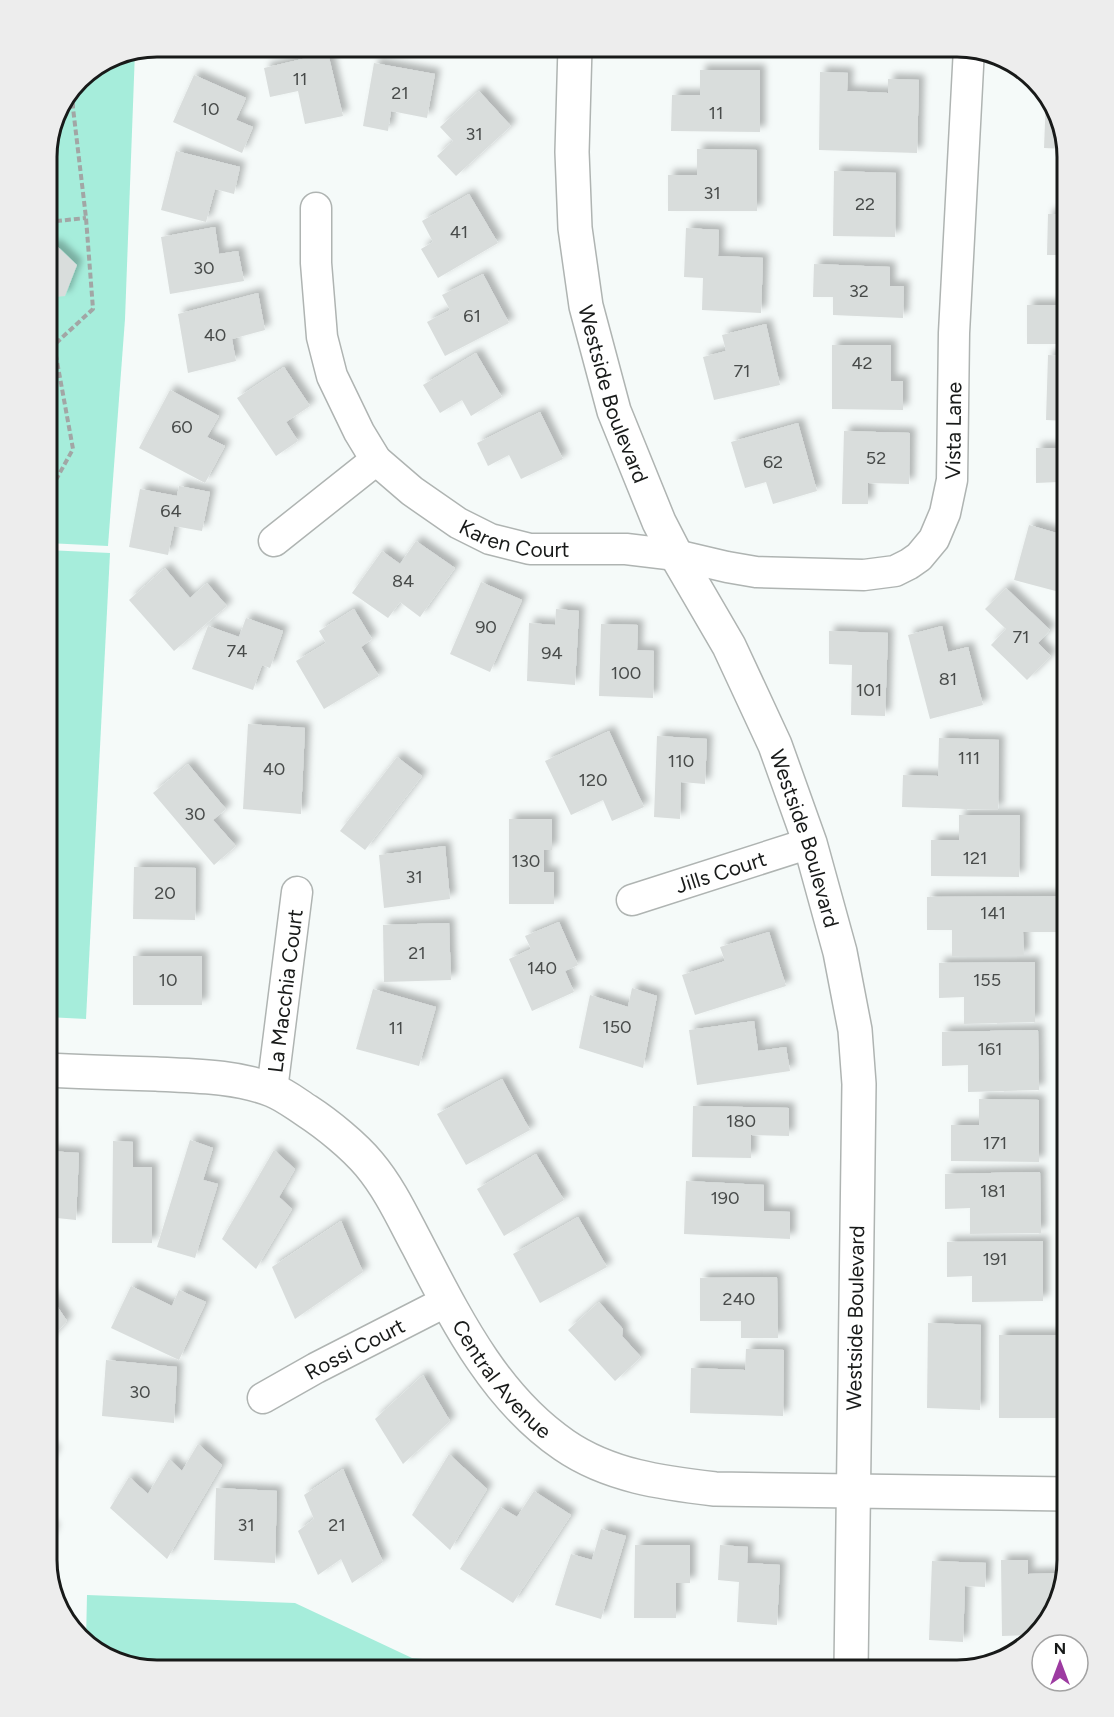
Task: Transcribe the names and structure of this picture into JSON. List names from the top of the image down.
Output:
{
  "streets": {
    "street": [
      "Westside Boulevard",
      "Vista Lane",
      "Karen Court",
      "Jills Court",
      "La Macchia Court",
      "Rossi Court",
      "Central Avenue"
    ]
  },
  "crossings": [
    ["Westside Boulevard", "Vista Lane"],
    ["Westside Boulevard", "Karen Court"],
    ["Westside Boulevard", "Jills Court"],
    ["Westside Boulevard", "Central Avenue"],
    ["Vista Lane", "Karen Court"],
    ["La Macchia Court", "Central Avenue"],
    ["Rossi Court", "Central Avenue"]
  ],
  "house_numbers": [
    "11",
    "21",
    "10",
    "11",
    "31",
    "31",
    "22",
    "41",
    "30",
    "32",
    "61",
    "40",
    "42",
    "71",
    "60",
    "52",
    "62",
    "64",
    "84",
    "90",
    "71",
    "74",
    "94",
    "100",
    "81",
    "101",
    "111",
    "110",
    "40",
    "120",
    "30",
    "121",
    "130",
    "31",
    "20",
    "141",
    "21",
    "140",
    "10",
    "155",
    "150",
    "11",
    "161",
    "180",
    "171",
    "181",
    "190",
    "191",
    "240",
    "30",
    "31",
    "21"
  ],
  "north": "top"
}
